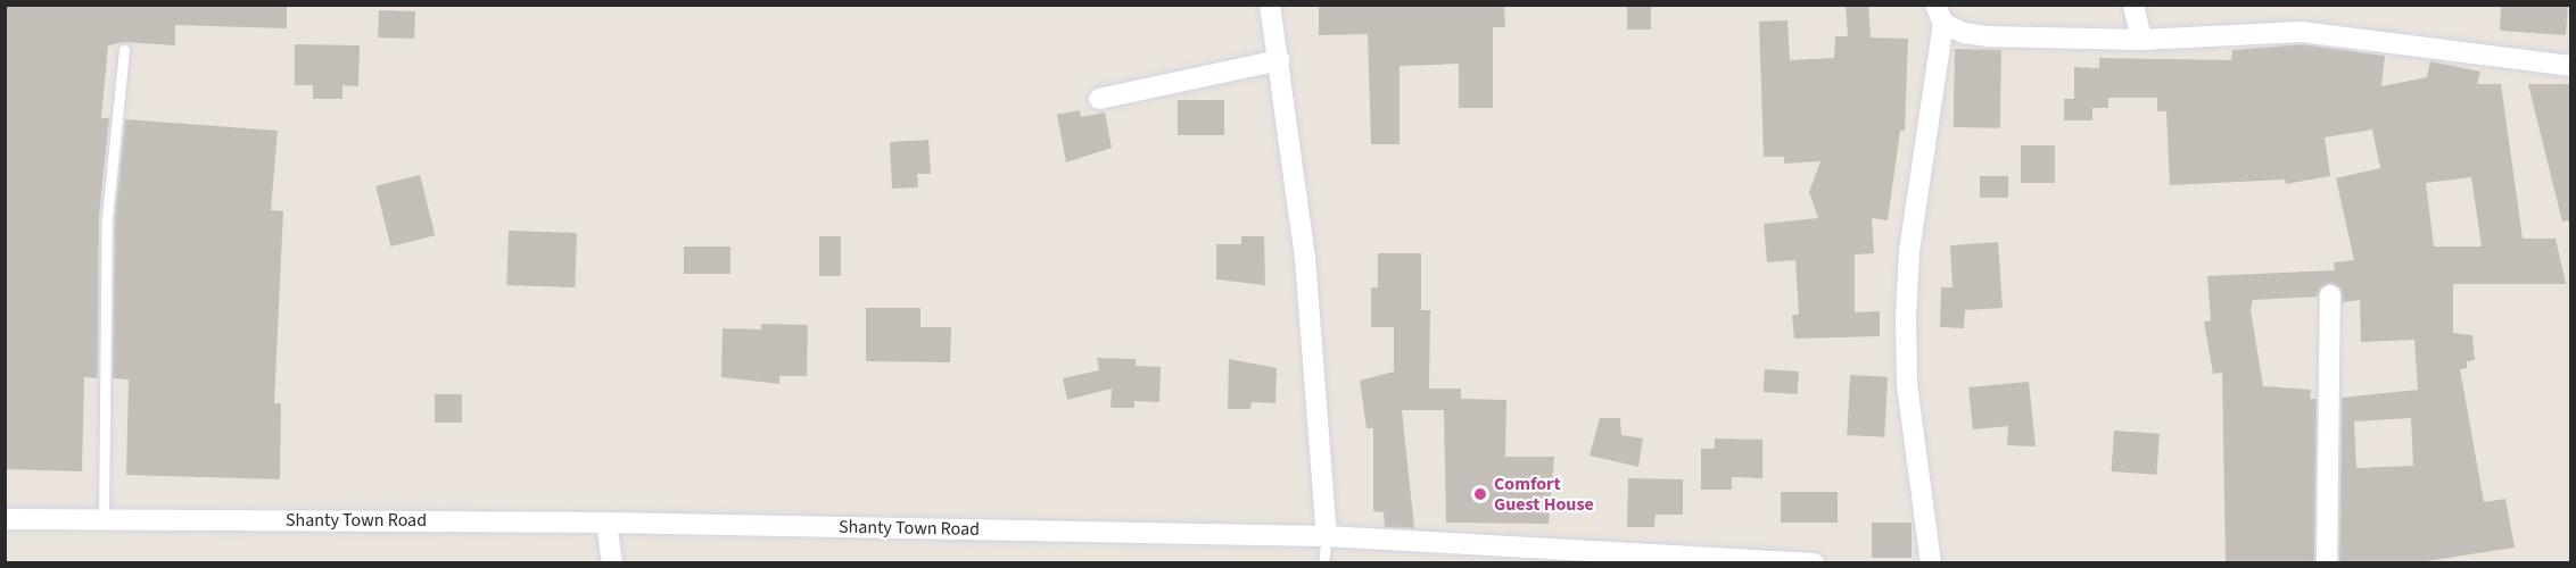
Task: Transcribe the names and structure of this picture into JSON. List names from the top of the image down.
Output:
{
  "streets": {
    "street": ["Shanty Town Road"]
  },
  "places": ["Comfort Guest House"]
}
